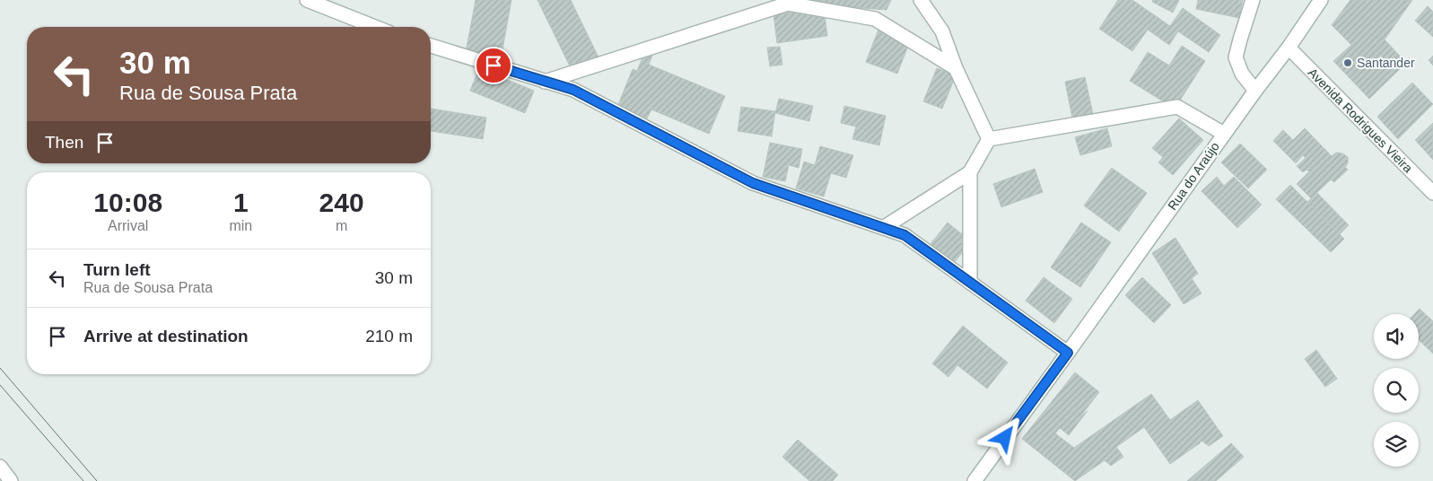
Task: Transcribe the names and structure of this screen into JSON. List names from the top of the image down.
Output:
{
  "streets": {
    "street": ["Avenida Rodrigues Vieira", "Rua do Araújo"]
  },
  "crossings": [
    ["Avenida Rodrigues Vieira", "Rua do Araújo"]
  ],
  "places": ["Santander"],
  "page": {
    "turn": ["30 m", "Rua de Sousa Prata"],
    "then": "Then",
    "eta": [
      "10:08",
      "Arrival",
      "1",
      "min",
      "240",
      "m"
    ],
    "list": [
      {
        "name": "Turn left",
        "note": "Rua de Sousa Prata",
        "value": "30 m"
      },
      {
        "name": "Arrive at destination",
        "value": "210 m"
      }
    ]
  }
}
